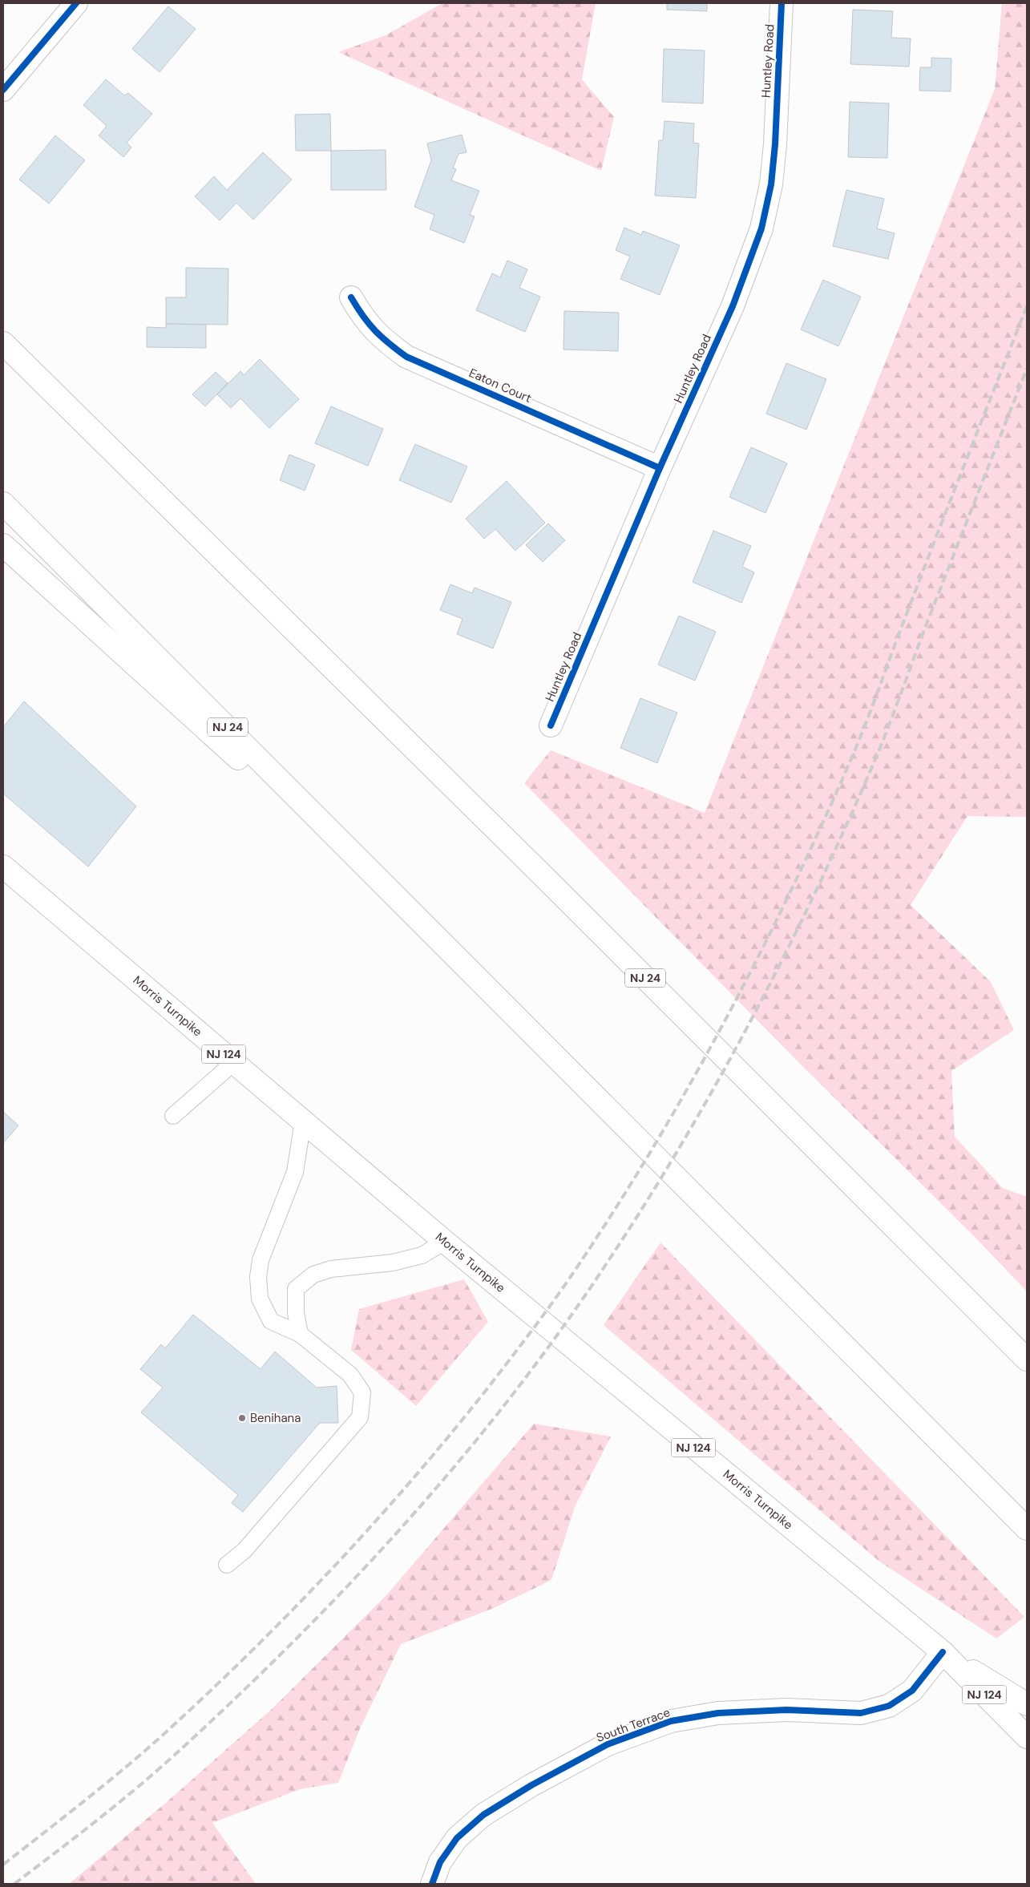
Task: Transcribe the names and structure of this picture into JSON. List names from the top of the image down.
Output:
{
  "streets": {
    "main road": [
      "Huntley Road",
      "Eaton Court",
      "NJ 24",
      "Morris Turnpike",
      "NJ 124",
      "South Terrace"
    ]
  },
  "crossings": [
    ["Huntley Road", "Eaton Court"],
    ["Morris Turnpike", "NJ 124"],
    ["Morris Turnpike", "South Terrace"],
    ["NJ 124", "South Terrace"]
  ],
  "places": ["Benihana"]
}
